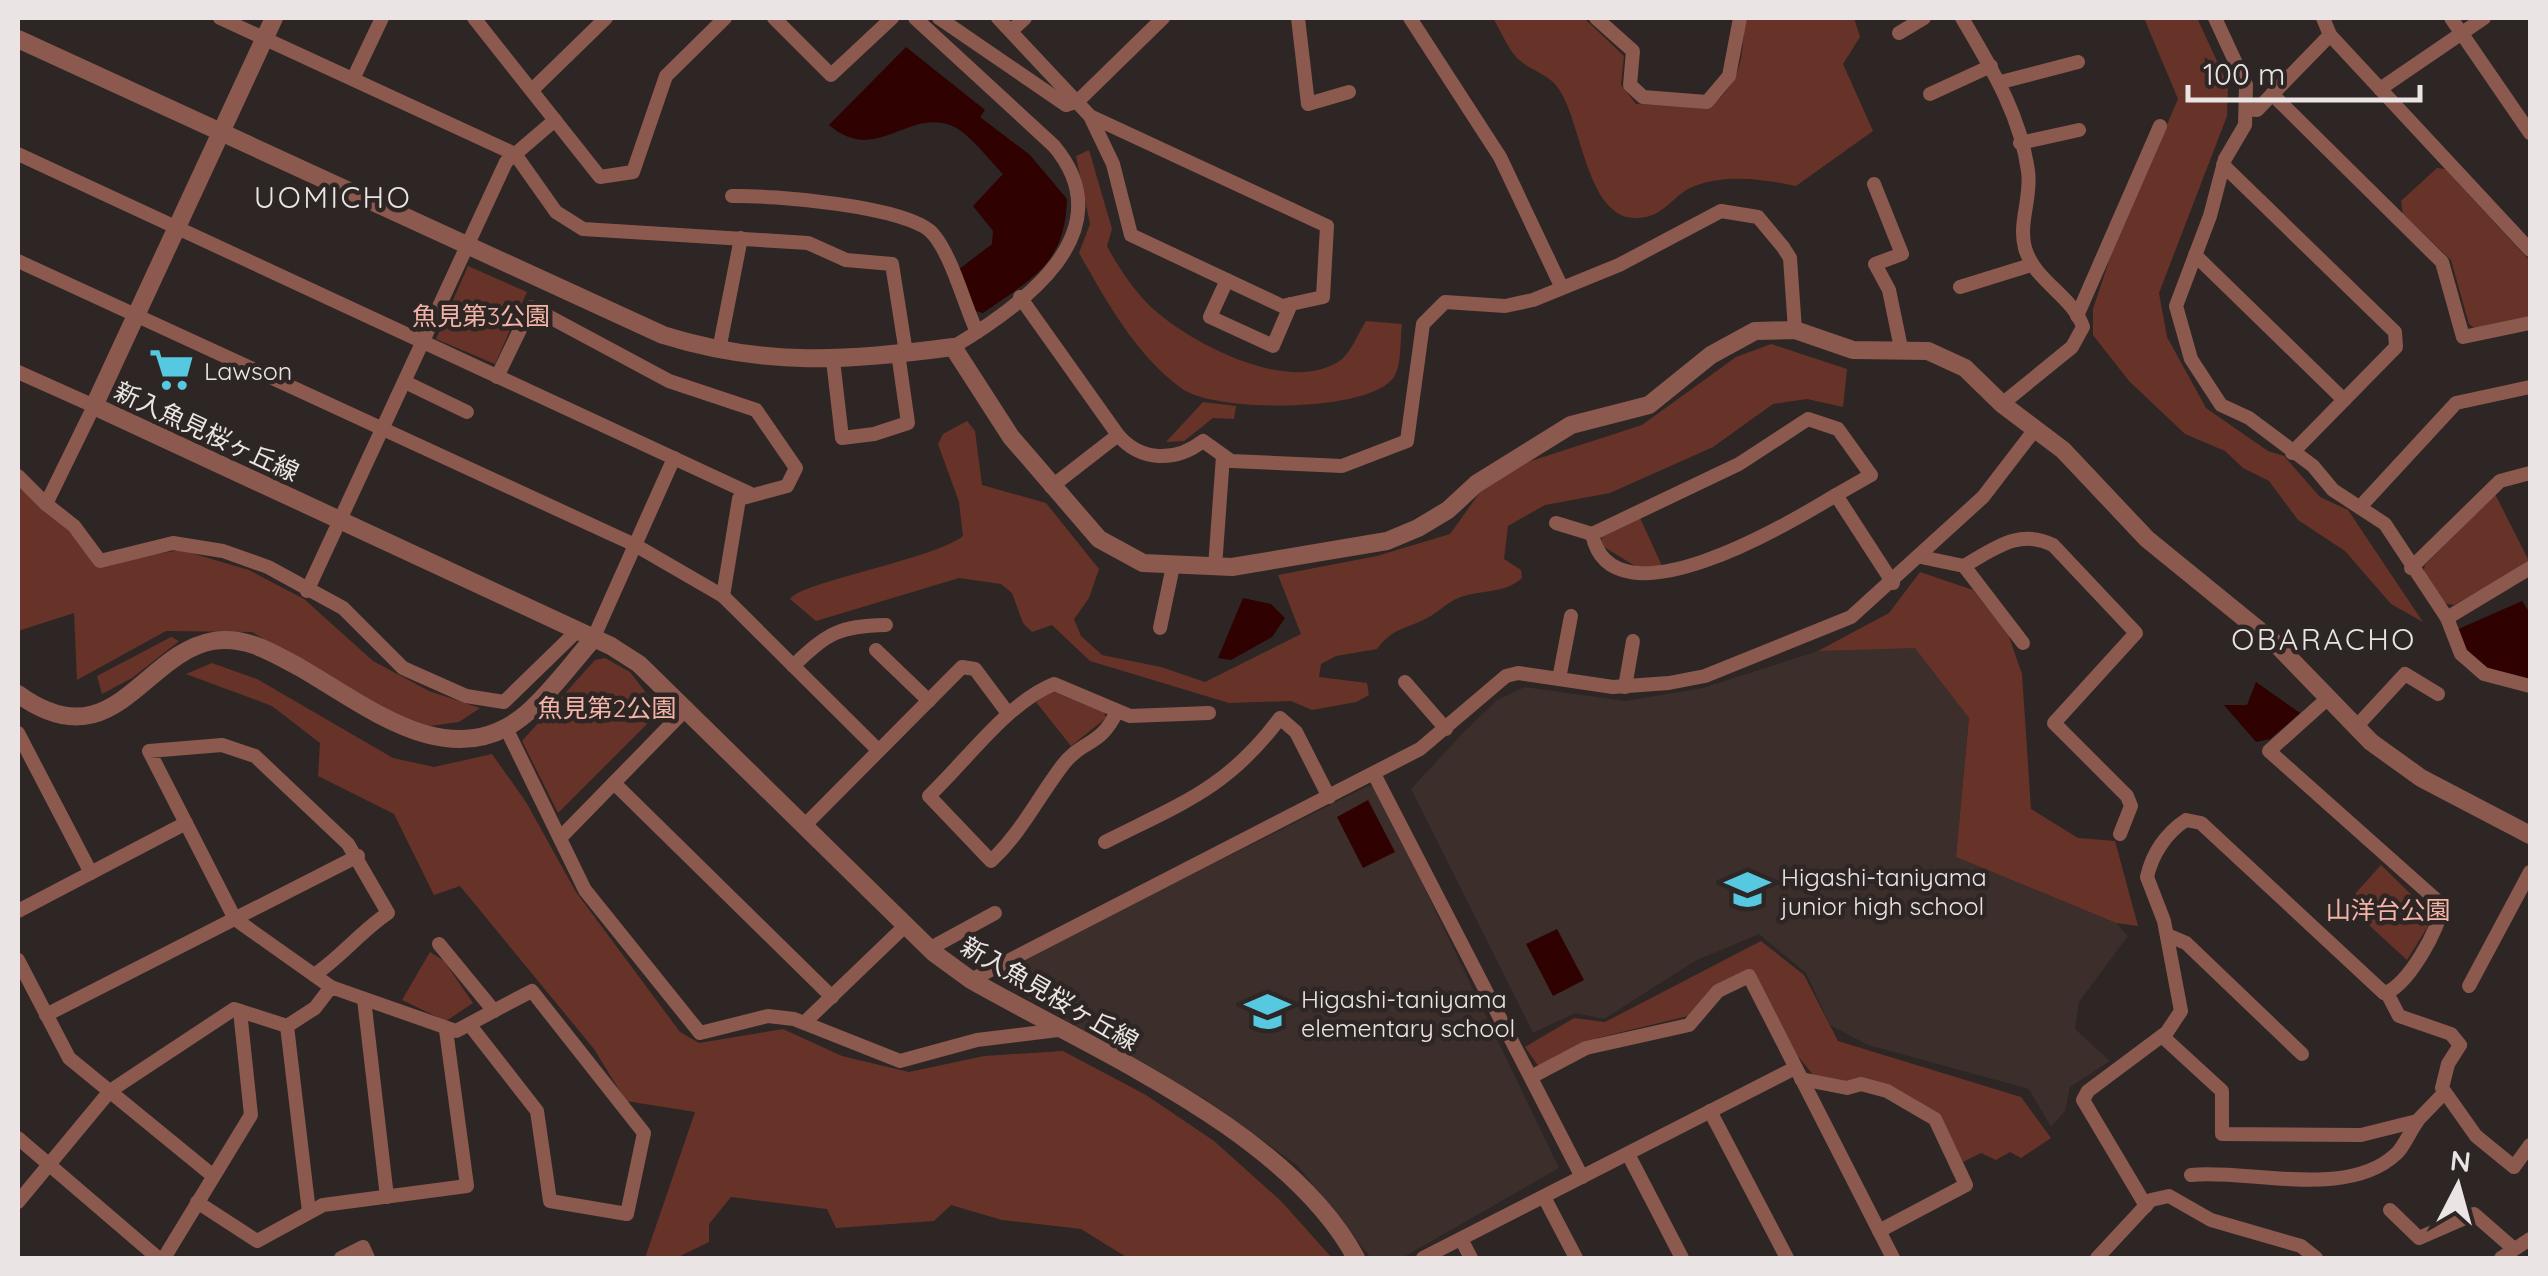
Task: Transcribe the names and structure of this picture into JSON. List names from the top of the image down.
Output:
{
  "streets": {
    "street": ["新入魚見桜ヶ丘線"]
  },
  "districts": ["UOMICHO", "OBARACHO"],
  "parks": ["魚見第3公園", "魚見第2公園", "山洋台公園"],
  "places": {
    "supermarket": ["Lawson"],
    "school or university": ["Higashi-taniyama junior high school", "Higashi-taniyama elementary school"]
  },
  "scale_bar": "100 m",
  "north": "top"
}
